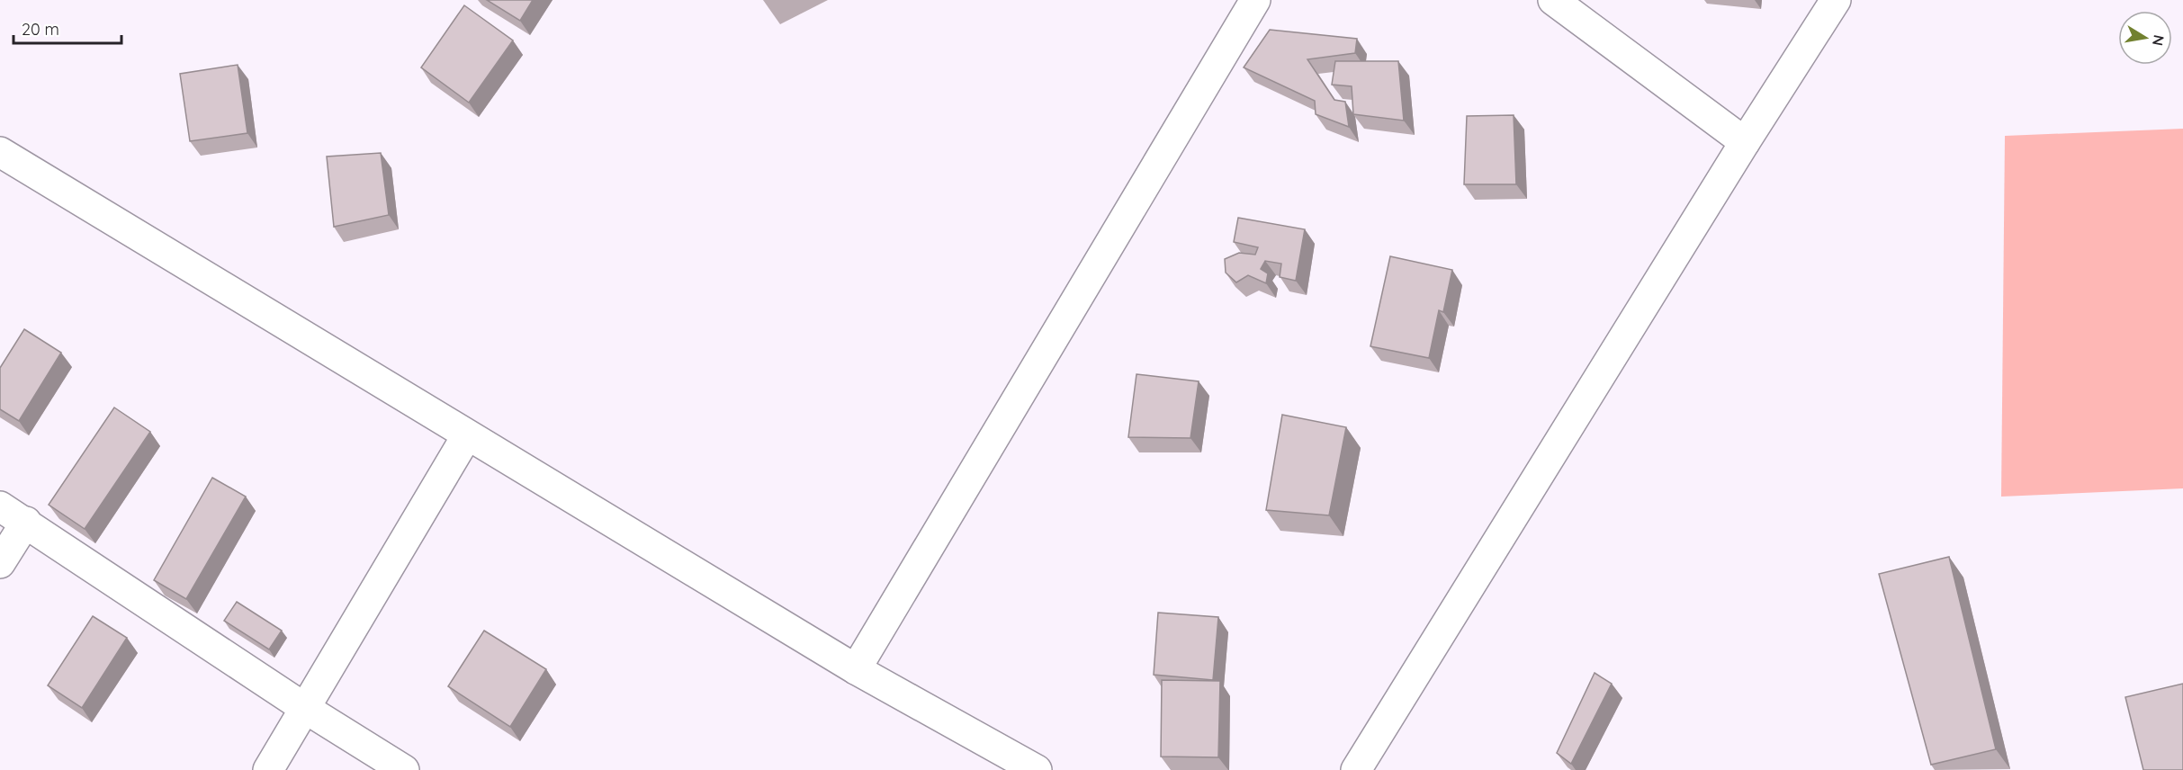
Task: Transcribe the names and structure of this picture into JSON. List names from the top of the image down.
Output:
{
  "scale_bar": "20 m",
  "north": "right"
}
